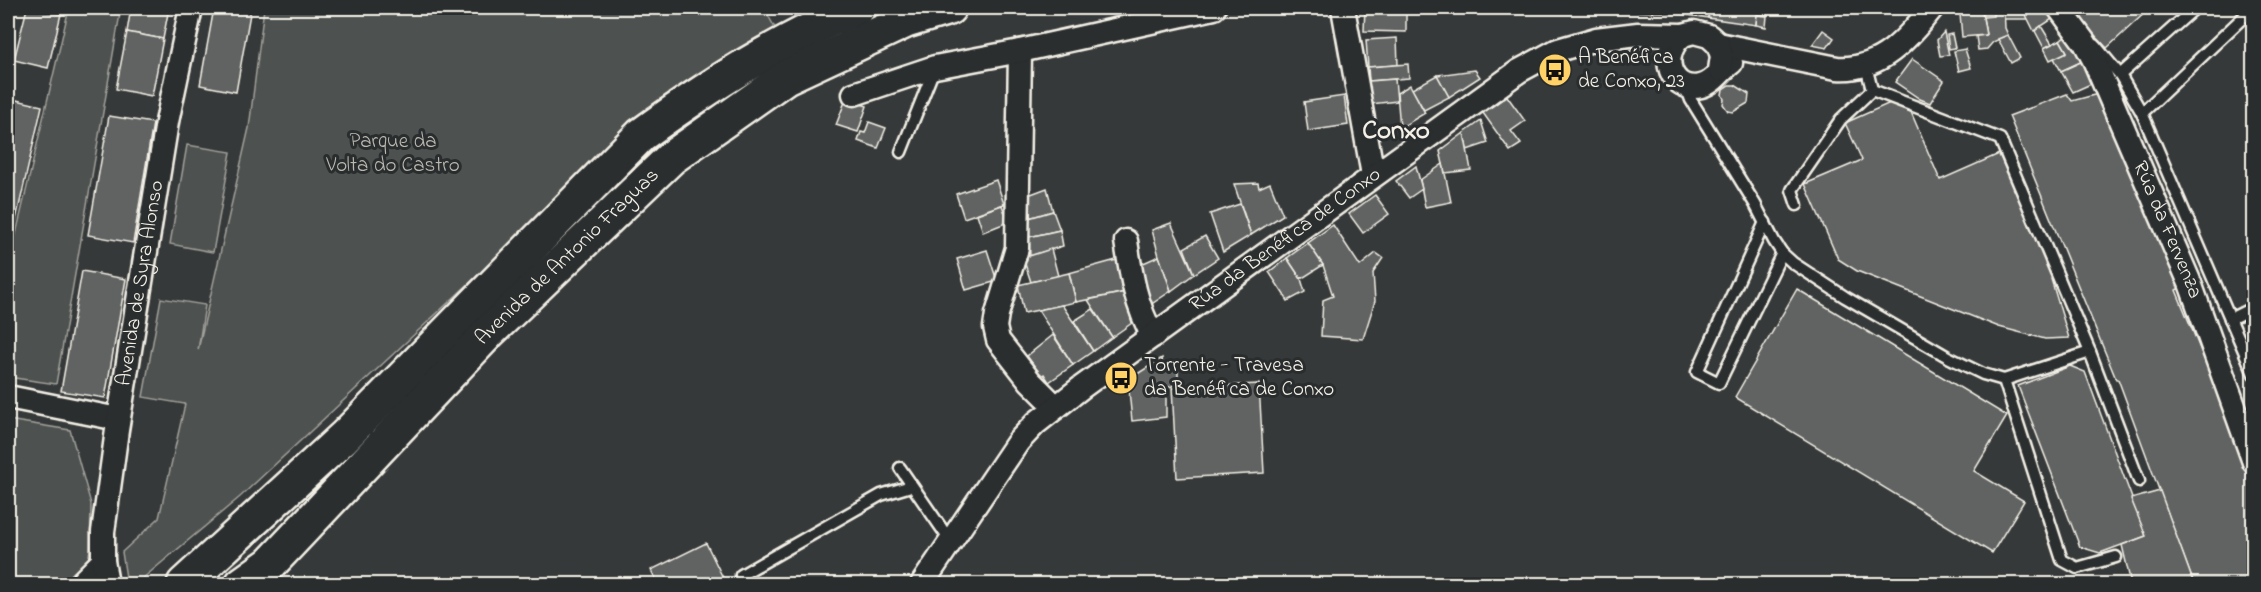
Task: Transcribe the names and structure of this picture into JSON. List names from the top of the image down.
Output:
{
  "streets": {
    "highway": ["Avenida de Antonio Fraguas"],
    "street": ["Rúa da Fervenza", "Rúa da Benéfica de Conxo", "Avenida de Syra Alonso"]
  },
  "districts": ["Conxo"],
  "parks": ["Parque da Volta do Castro"],
  "places": {
    "bus stop": ["A Benéfica de Conxo, 23", "Torrente - Travesa da Benéfica de Conxo"]
  }
}
